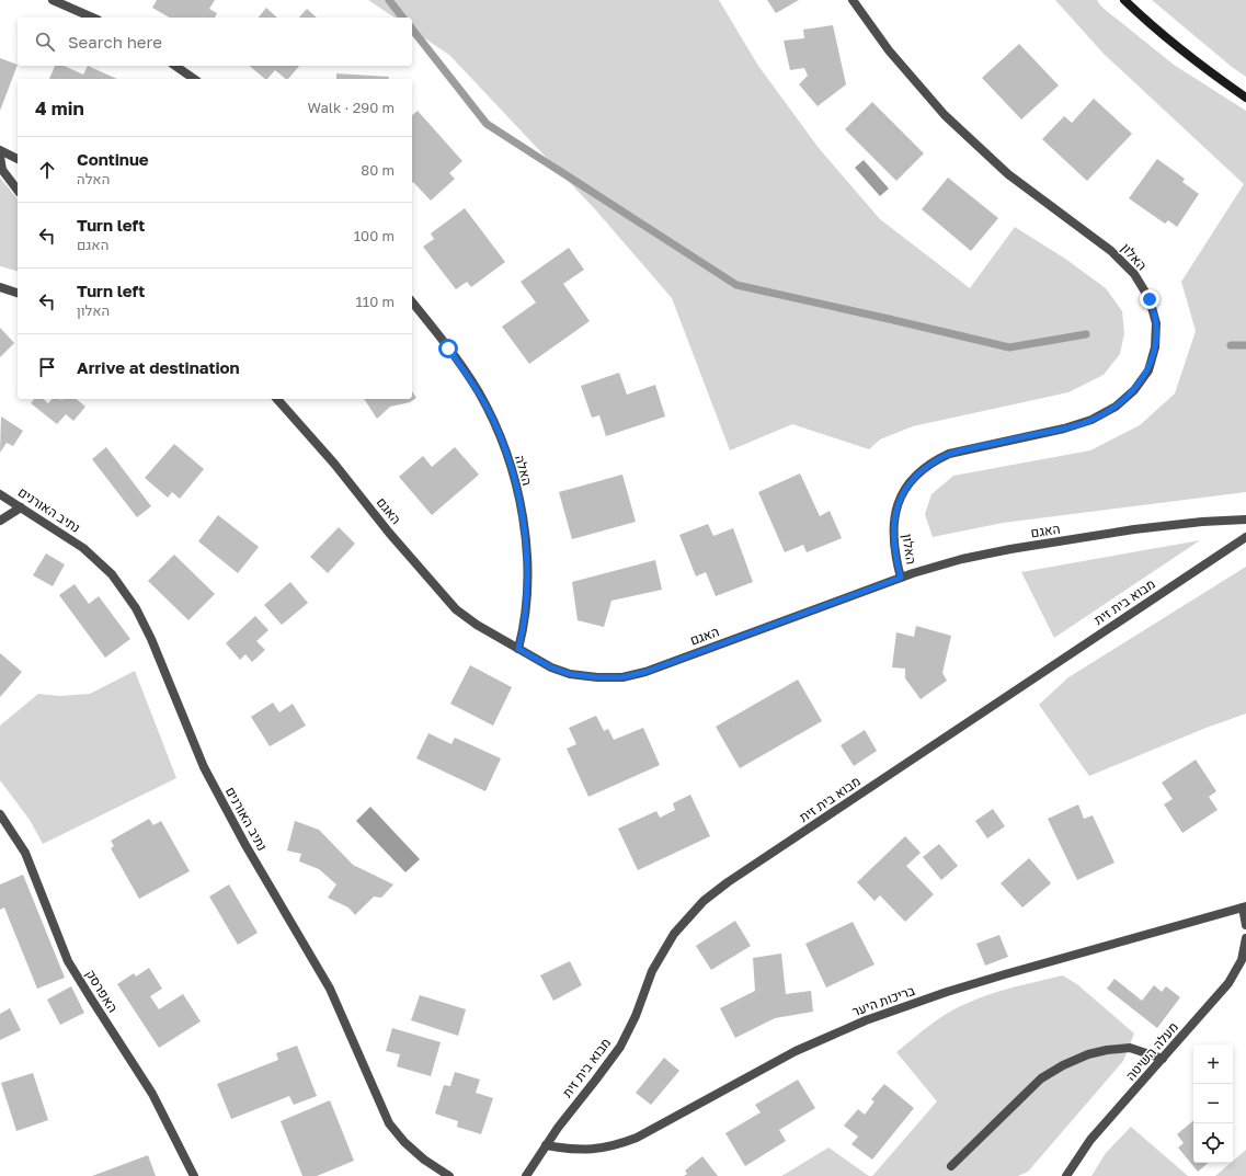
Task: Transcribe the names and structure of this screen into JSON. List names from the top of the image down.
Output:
{
  "streets": {
    "street": [
      "האלון",
      "האלה",
      "נתיב האורנים",
      "האגם",
      "מבוא בית זית",
      "האפרסק",
      "בריכות היער",
      "מעלה השיטה"
    ]
  },
  "crossings": [
    ["האלון", "האגם"],
    ["האלה", "האגם"],
    ["מבוא בית זית", "בריכות היער"]
  ],
  "page": {
    "search": "Search here",
    "heading": ["4 min", "Walk · 290 m"],
    "list": [
      ["Continue", "האלה", "80 m"],
      ["Turn left", "האגם", "100 m"],
      ["Turn left", "האלון", "110 m"],
      "Arrive at destination"
    ],
    "map_buttons": ["+", "−"]
  }
}
